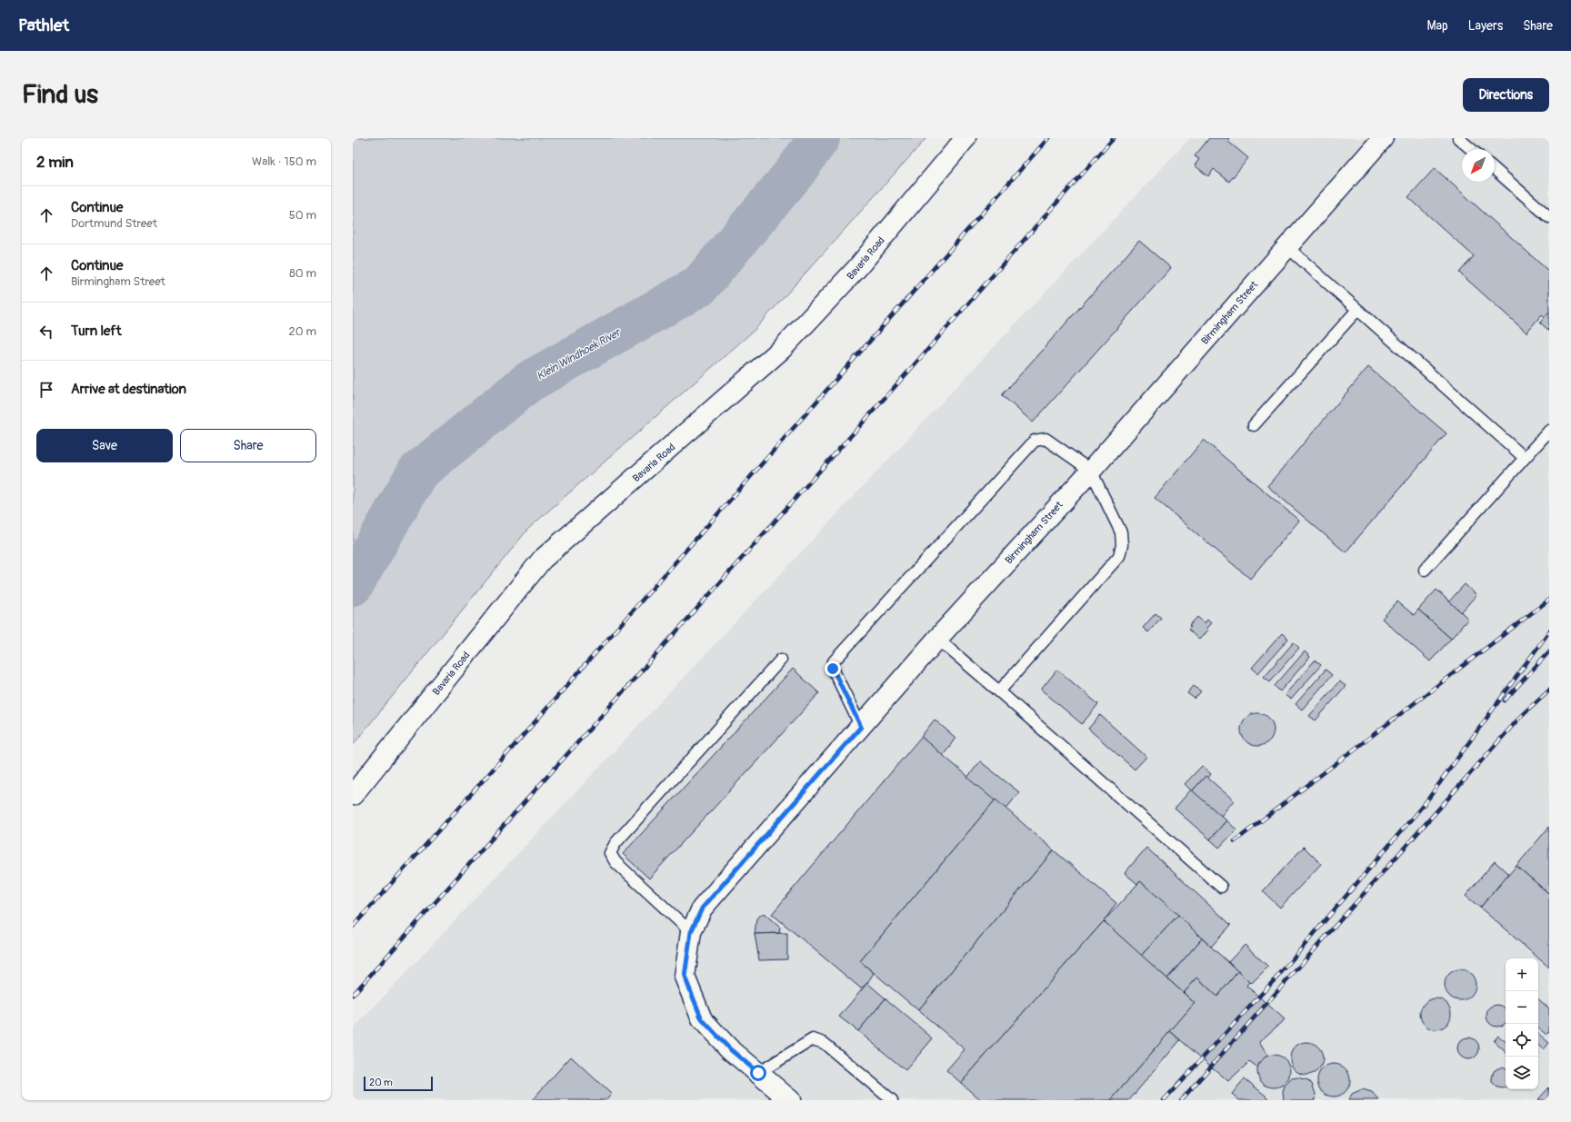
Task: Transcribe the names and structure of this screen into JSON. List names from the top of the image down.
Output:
{
  "streets": {
    "street": ["Bavaria Road", "Birmingham Street"]
  },
  "water": ["Klein Windhoek River"],
  "scale_bar": "20 m",
  "north": "bottom left",
  "page": {
    "header": "Pathlet",
    "nav": ["Map", "Layers", "Share"],
    "buttons": [
      "Directions",
      ["Save", "Share"]
    ],
    "title": "Find us",
    "heading": ["2 min", "Walk · 150 m"],
    "list": [
      ["Continue", "Dortmund Street", "50 m"],
      ["Continue", "Birmingham Street", "80 m"],
      ["Turn left", "20 m"],
      "Arrive at destination"
    ],
    "map_buttons": ["+", "−"],
    "scale": "20 m"
  }
}
